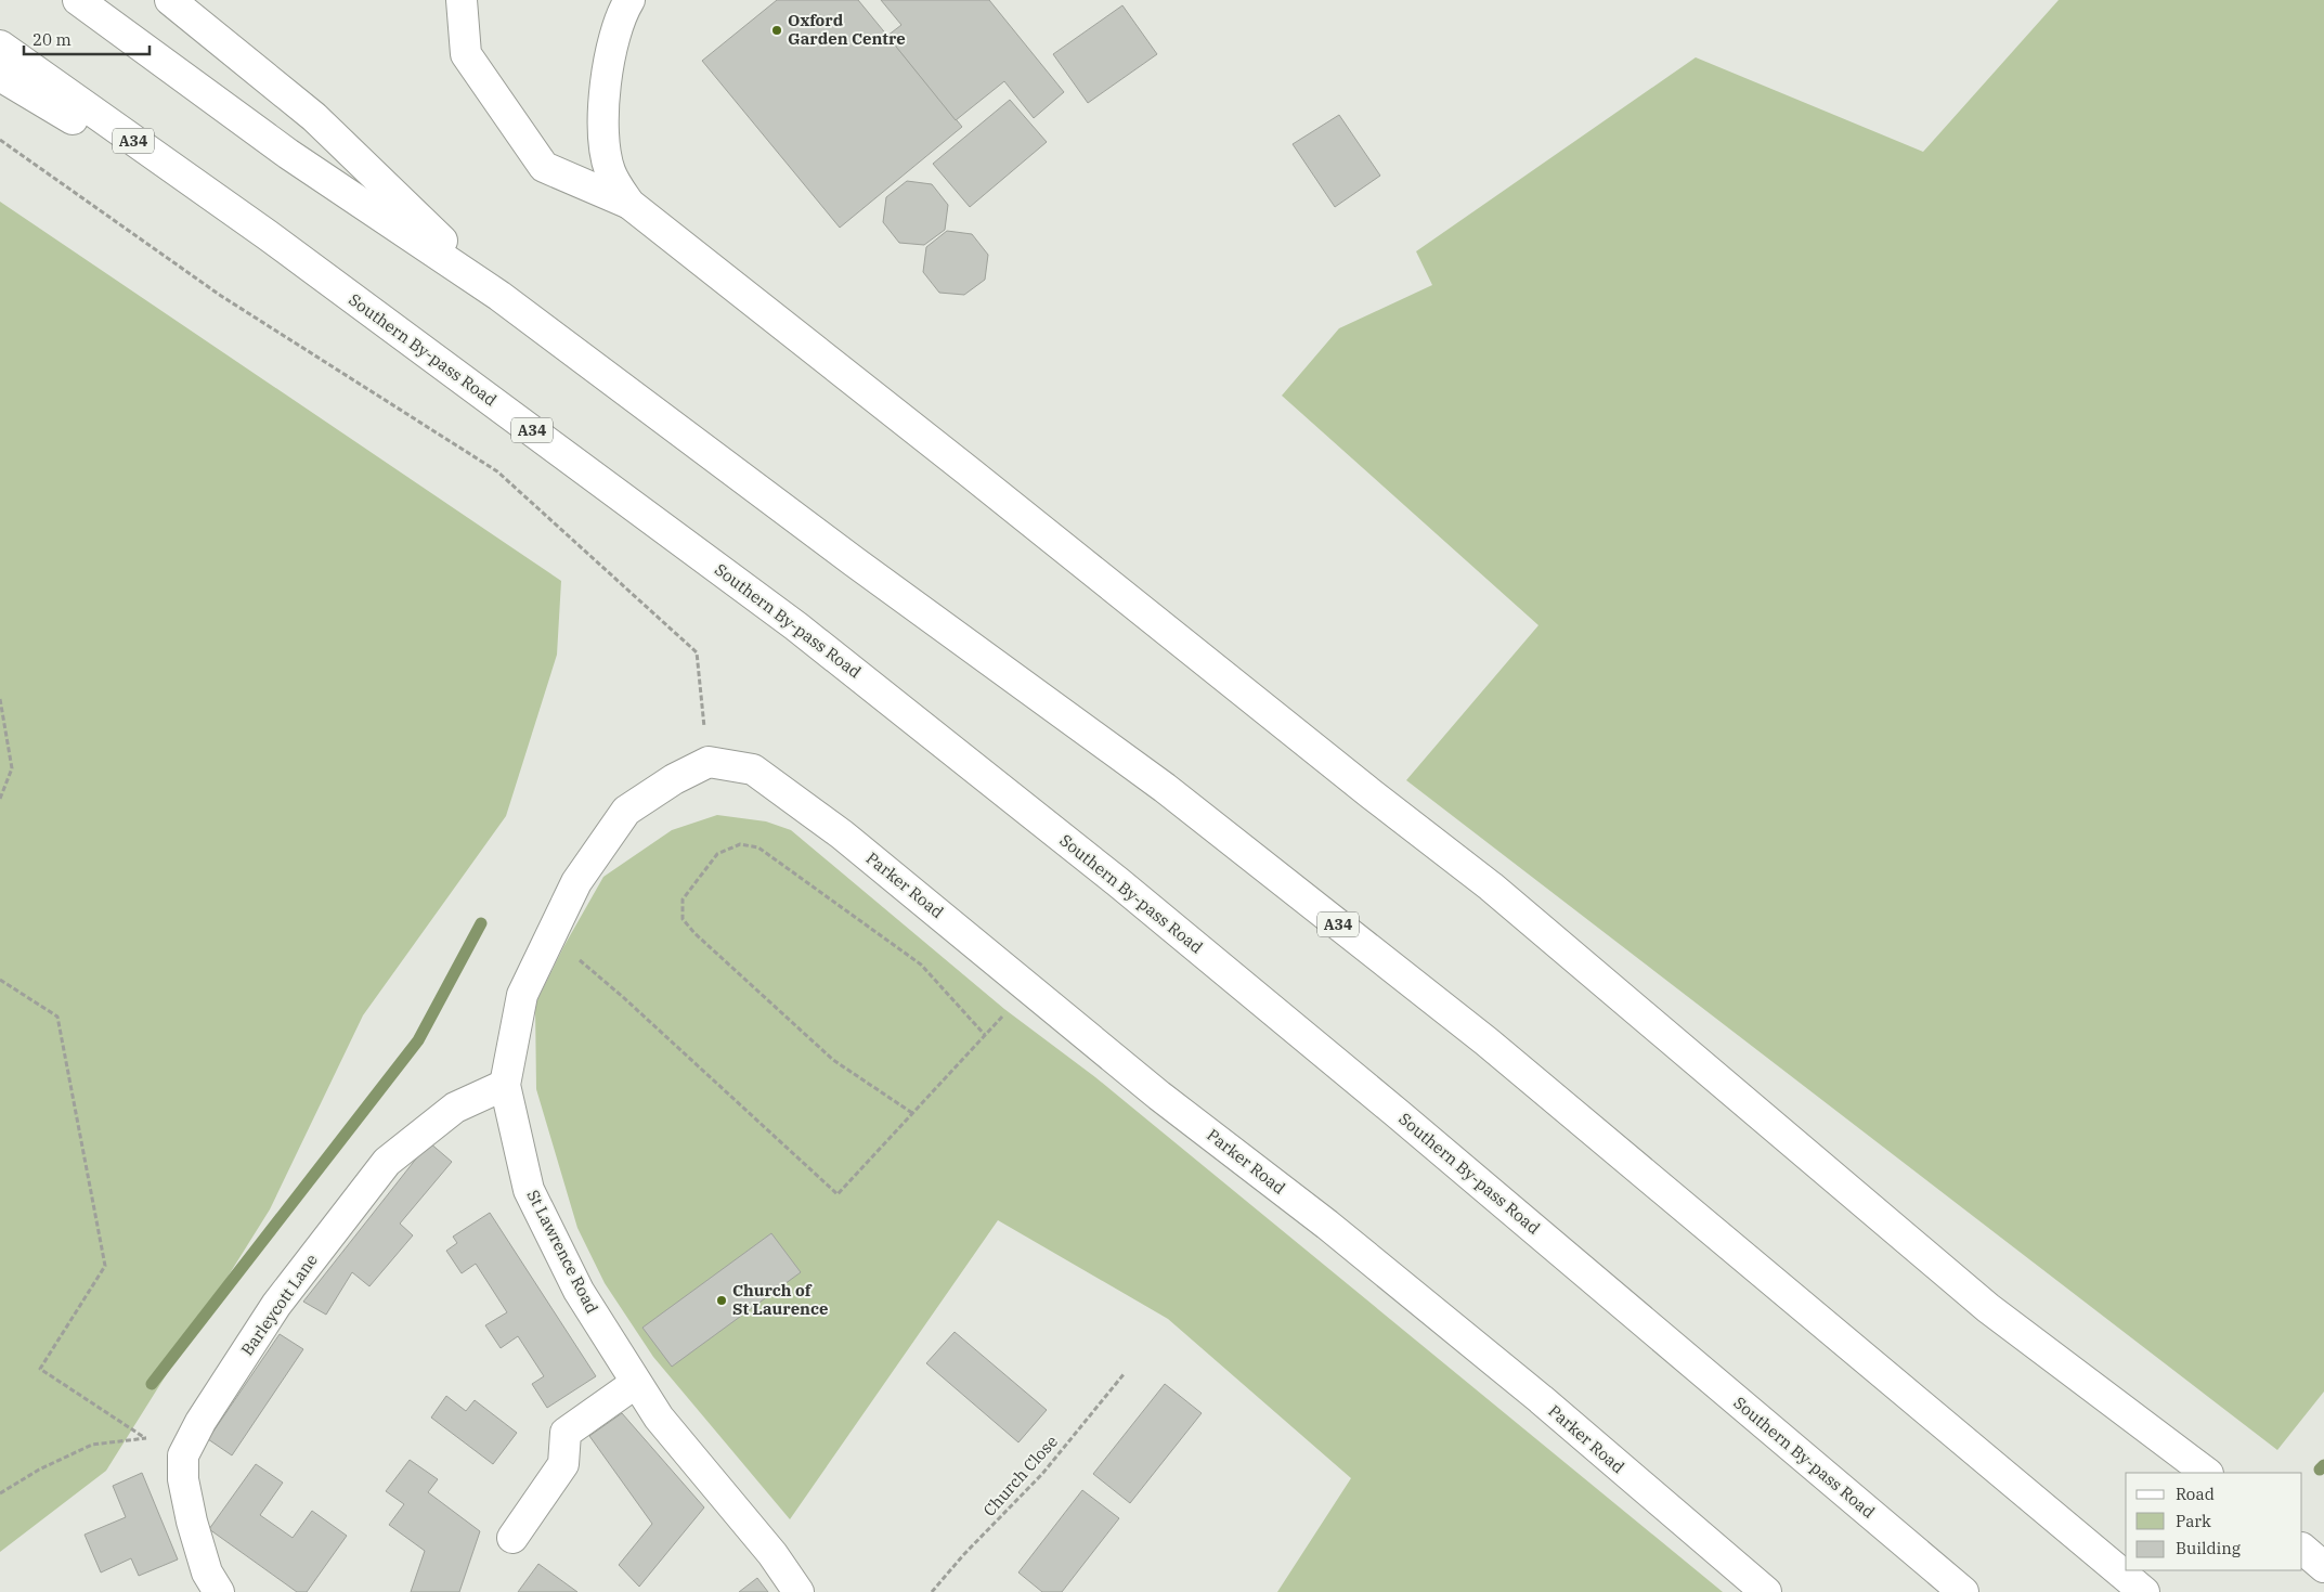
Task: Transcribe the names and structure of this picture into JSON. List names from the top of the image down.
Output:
{
  "streets": {
    "main road": [
      "A34",
      "Southern By-pass Road",
      "Parker Road",
      "St Lawrence Road",
      "Barleycott Lane"
    ],
    "path": ["Church Close"]
  },
  "crossings": [
    ["A34", "Southern By-pass Road"],
    ["Parker Road", "St Lawrence Road"],
    ["St Lawrence Road", "Barleycott Lane"]
  ],
  "places": ["Oxford Garden Centre", "Church of St Laurence"],
  "legend": ["Road", "Park", "Building"],
  "scale_bar": "20 m"
}
